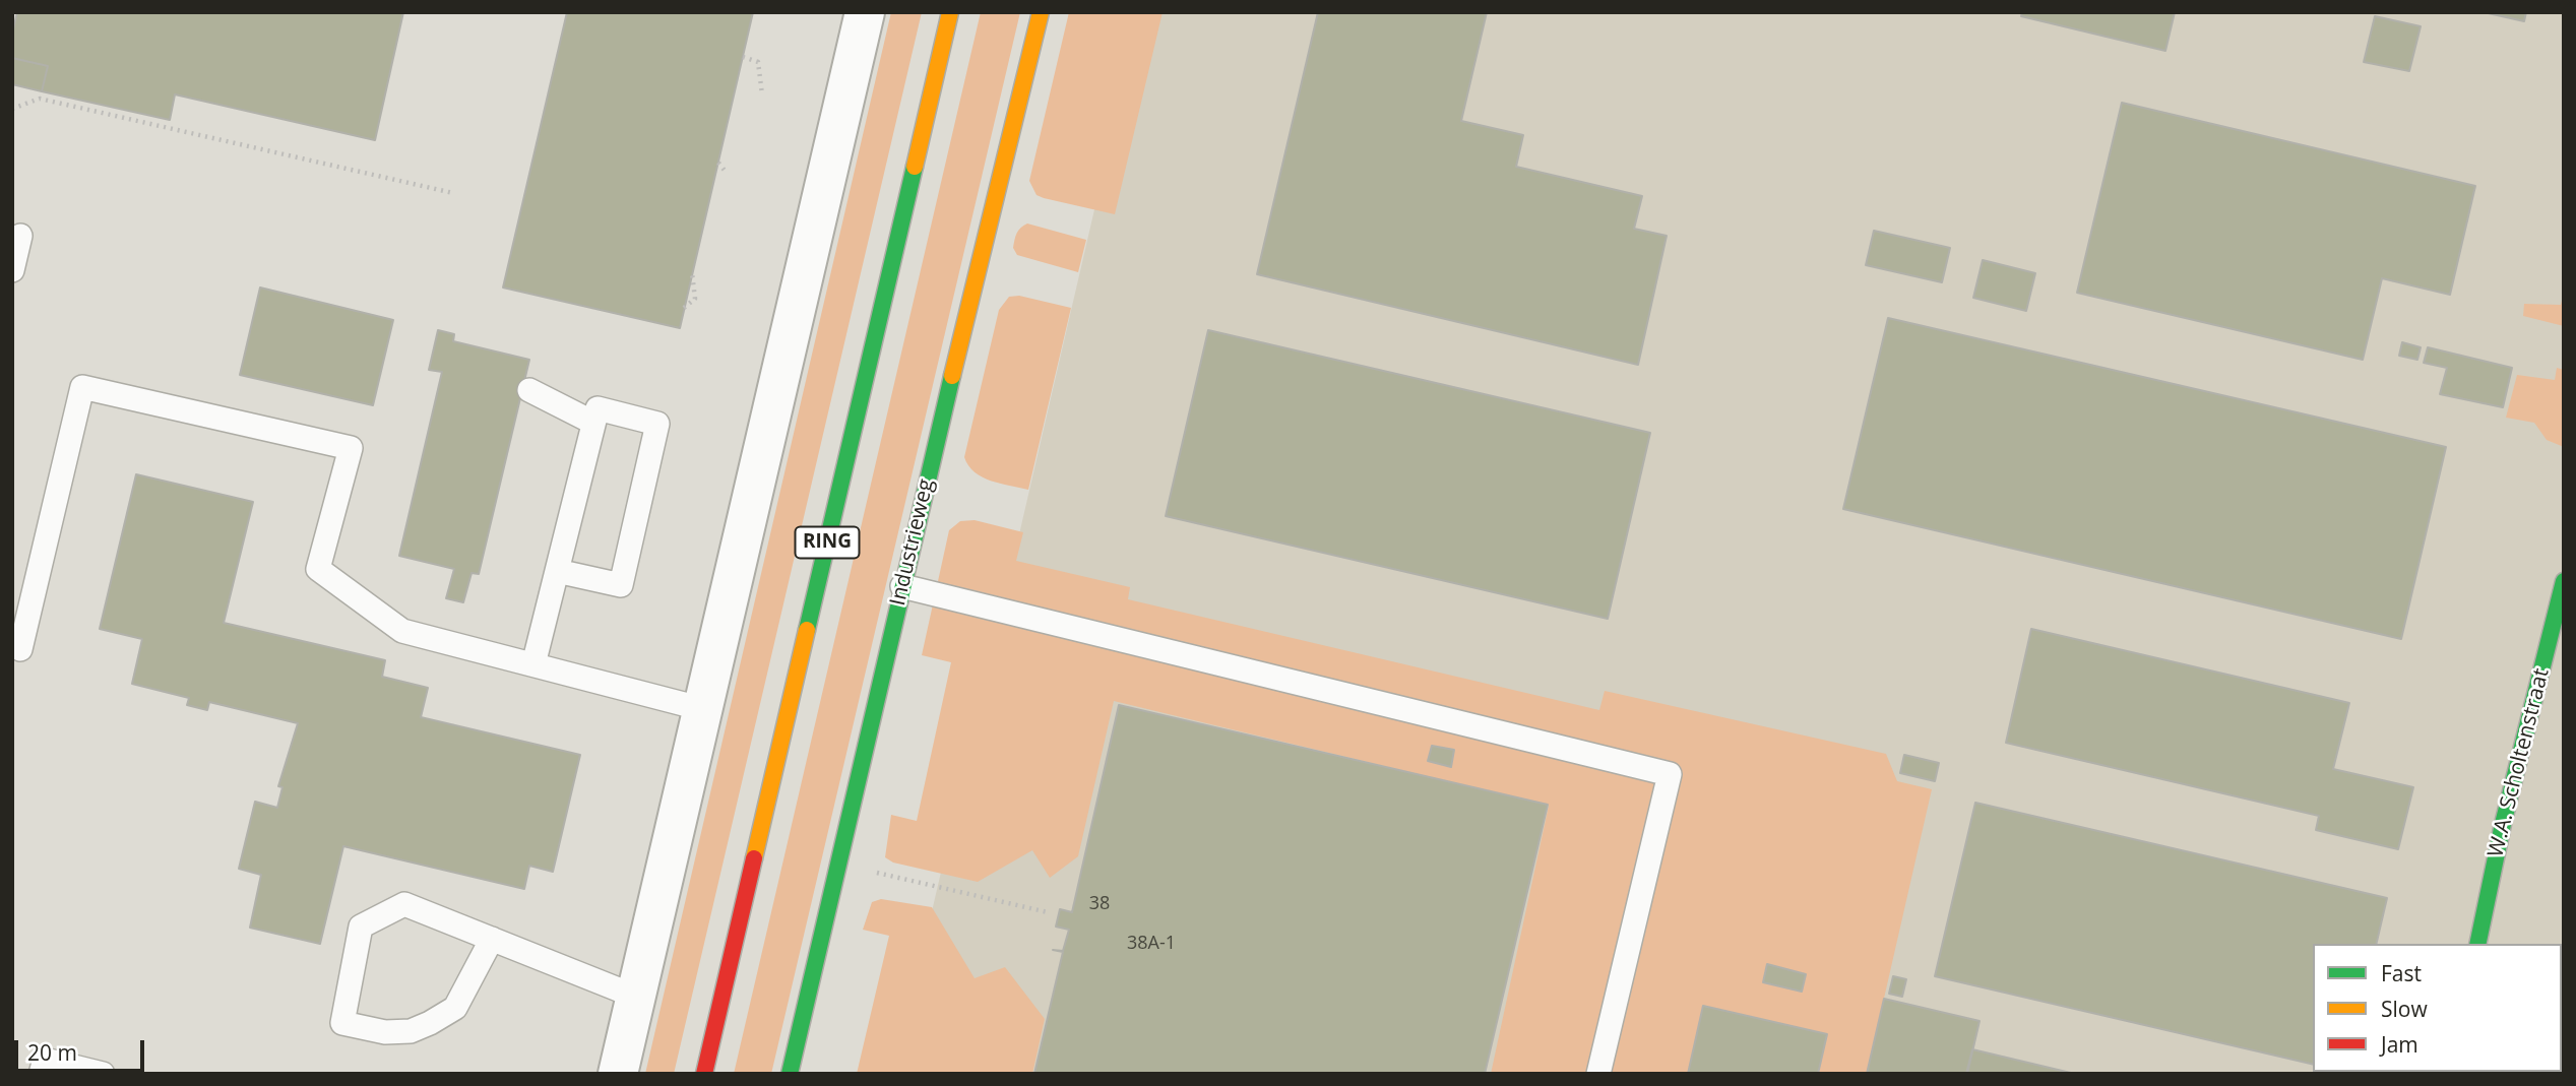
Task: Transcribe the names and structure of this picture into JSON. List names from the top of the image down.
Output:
{
  "streets": {
    "street": ["RING", "Industrieweg", "W.A. Scholtenstraat"]
  },
  "house_numbers": ["38", "38A-1"],
  "legend": ["Fast", "Slow", "Jam"],
  "scale_bar": "20 m"
}
